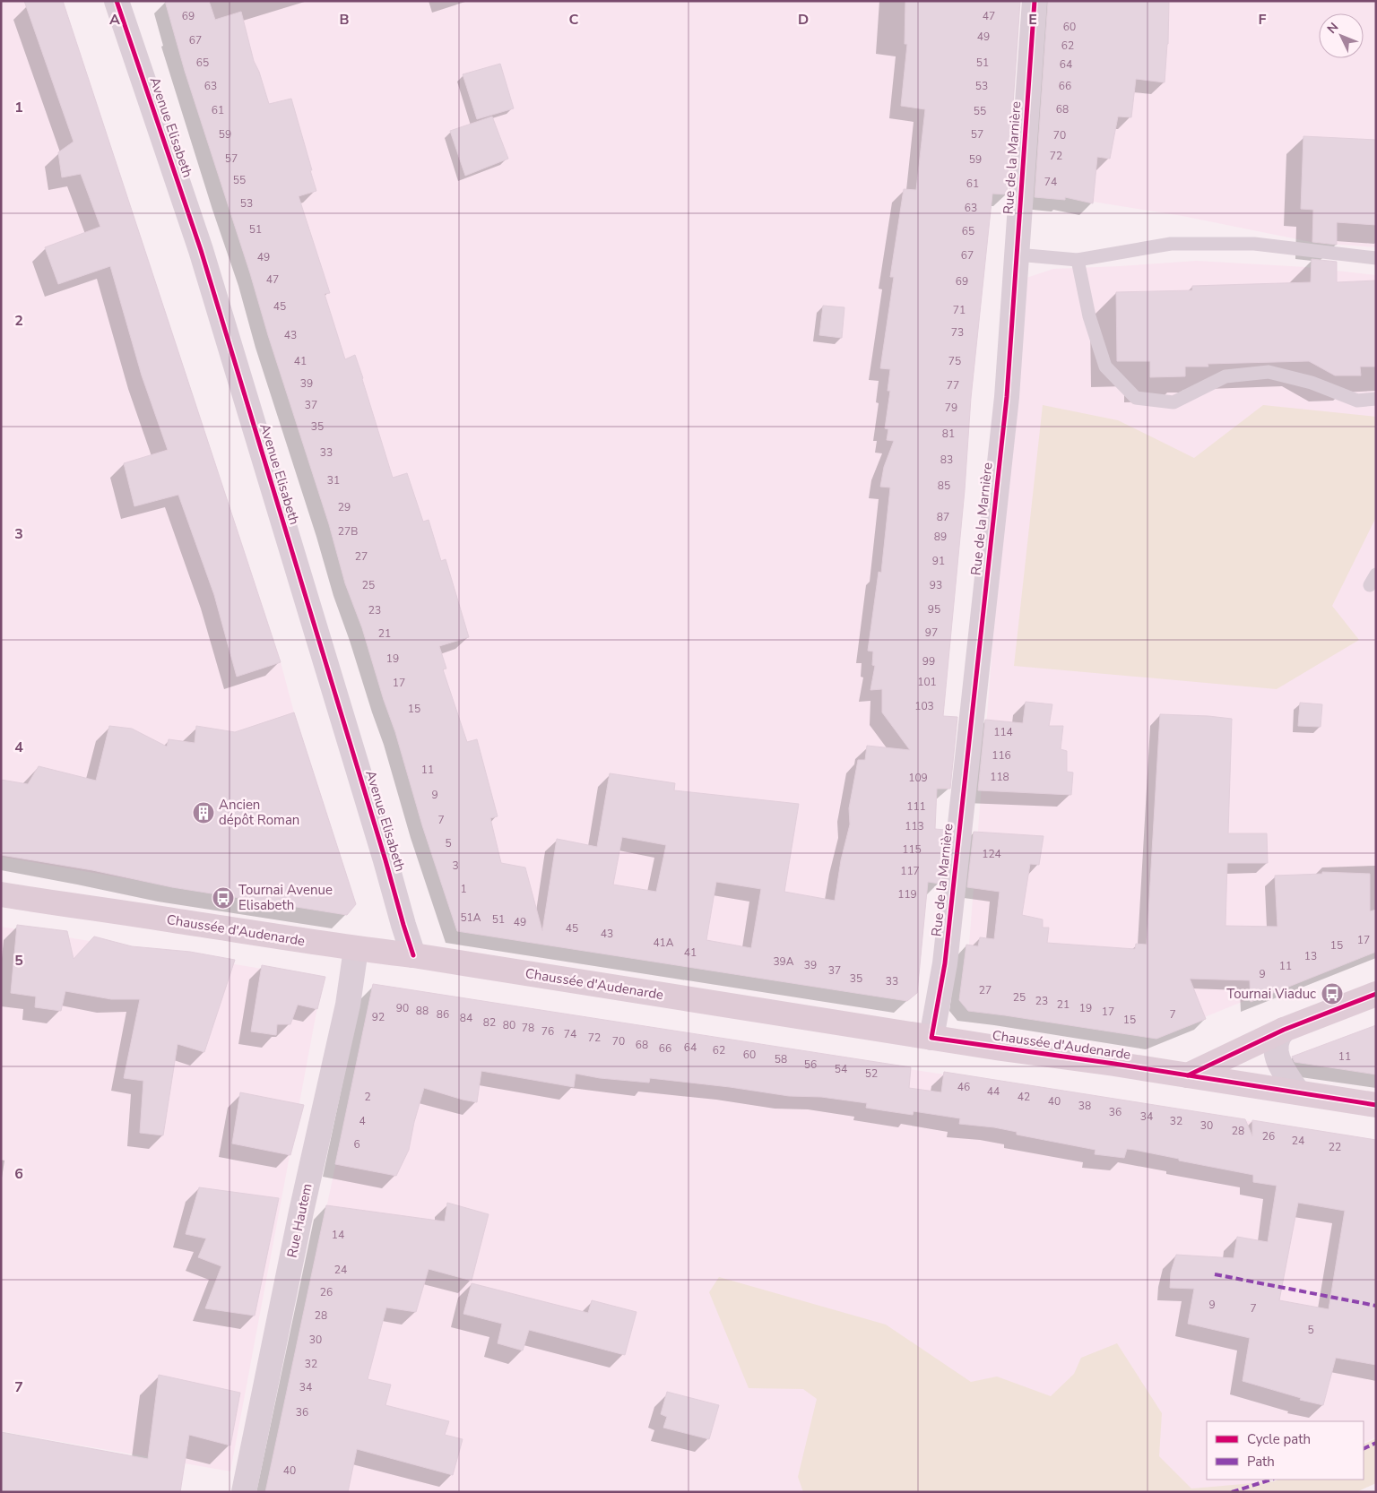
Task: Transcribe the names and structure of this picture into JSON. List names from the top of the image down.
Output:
{
  "streets": {
    "main road": ["Chaussée d'Audenarde"],
    "street": ["Avenue Elisabeth", "Rue de la Marnière", "Rue Hautem"]
  },
  "crossings": [
    ["Avenue Elisabeth", "Chaussée d'Audenarde"],
    ["Rue de la Marnière", "Chaussée d'Audenarde"],
    ["Chaussée d'Audenarde", "Rue Hautem"]
  ],
  "places": {
    "building": ["Ancien dépôt Roman"],
    "bus stop": ["Tournai Avenue Elisabeth", "Tournai Viaduc"]
  },
  "house_numbers": [
    "69",
    "47",
    "60",
    "49",
    "67",
    "62",
    "65",
    "51",
    "64",
    "63",
    "53",
    "66",
    "68",
    "61",
    "55",
    "59",
    "57",
    "70",
    "72",
    "57",
    "59",
    "55",
    "74",
    "61",
    "53",
    "63",
    "51",
    "65",
    "67",
    "49",
    "47",
    "69",
    "45",
    "71",
    "73",
    "43",
    "41",
    "75",
    "39",
    "77",
    "37",
    "79",
    "35",
    "81",
    "33",
    "83",
    "31",
    "85",
    "29",
    "87",
    "27B",
    "89",
    "27",
    "91",
    "25",
    "93",
    "95",
    "23",
    "97",
    "21",
    "19",
    "99",
    "101",
    "17",
    "103",
    "15",
    "114",
    "116",
    "11",
    "118",
    "109",
    "9",
    "111",
    "7",
    "113",
    "5",
    "115",
    "124",
    "3",
    "117",
    "1",
    "119",
    "51A",
    "51",
    "49",
    "45",
    "43",
    "17",
    "41A",
    "15",
    "41",
    "13",
    "39A",
    "39",
    "11",
    "37",
    "9",
    "35",
    "33",
    "27",
    "25",
    "23",
    "21",
    "90",
    "19",
    "88",
    "17",
    "86",
    "7",
    "92",
    "84",
    "15",
    "82",
    "80",
    "78",
    "76",
    "74",
    "72",
    "70",
    "68",
    "64",
    "66",
    "62",
    "60",
    "11",
    "58",
    "56",
    "54",
    "52",
    "46",
    "44",
    "2",
    "42",
    "40",
    "38",
    "36",
    "34",
    "4",
    "32",
    "30",
    "28",
    "26",
    "24",
    "6",
    "22",
    "14",
    "24",
    "26",
    "9",
    "7",
    "28",
    "5",
    "30",
    "32",
    "34",
    "36",
    "40"
  ],
  "legend": ["Cycle path", "Path"],
  "north": "top left",
  "grid": {
    "columns": [
      "A",
      "B",
      "C",
      "D",
      "E",
      "F"
    ],
    "rows": [
      "1",
      "2",
      "3",
      "4",
      "5",
      "6",
      "7"
    ]
  }
}
